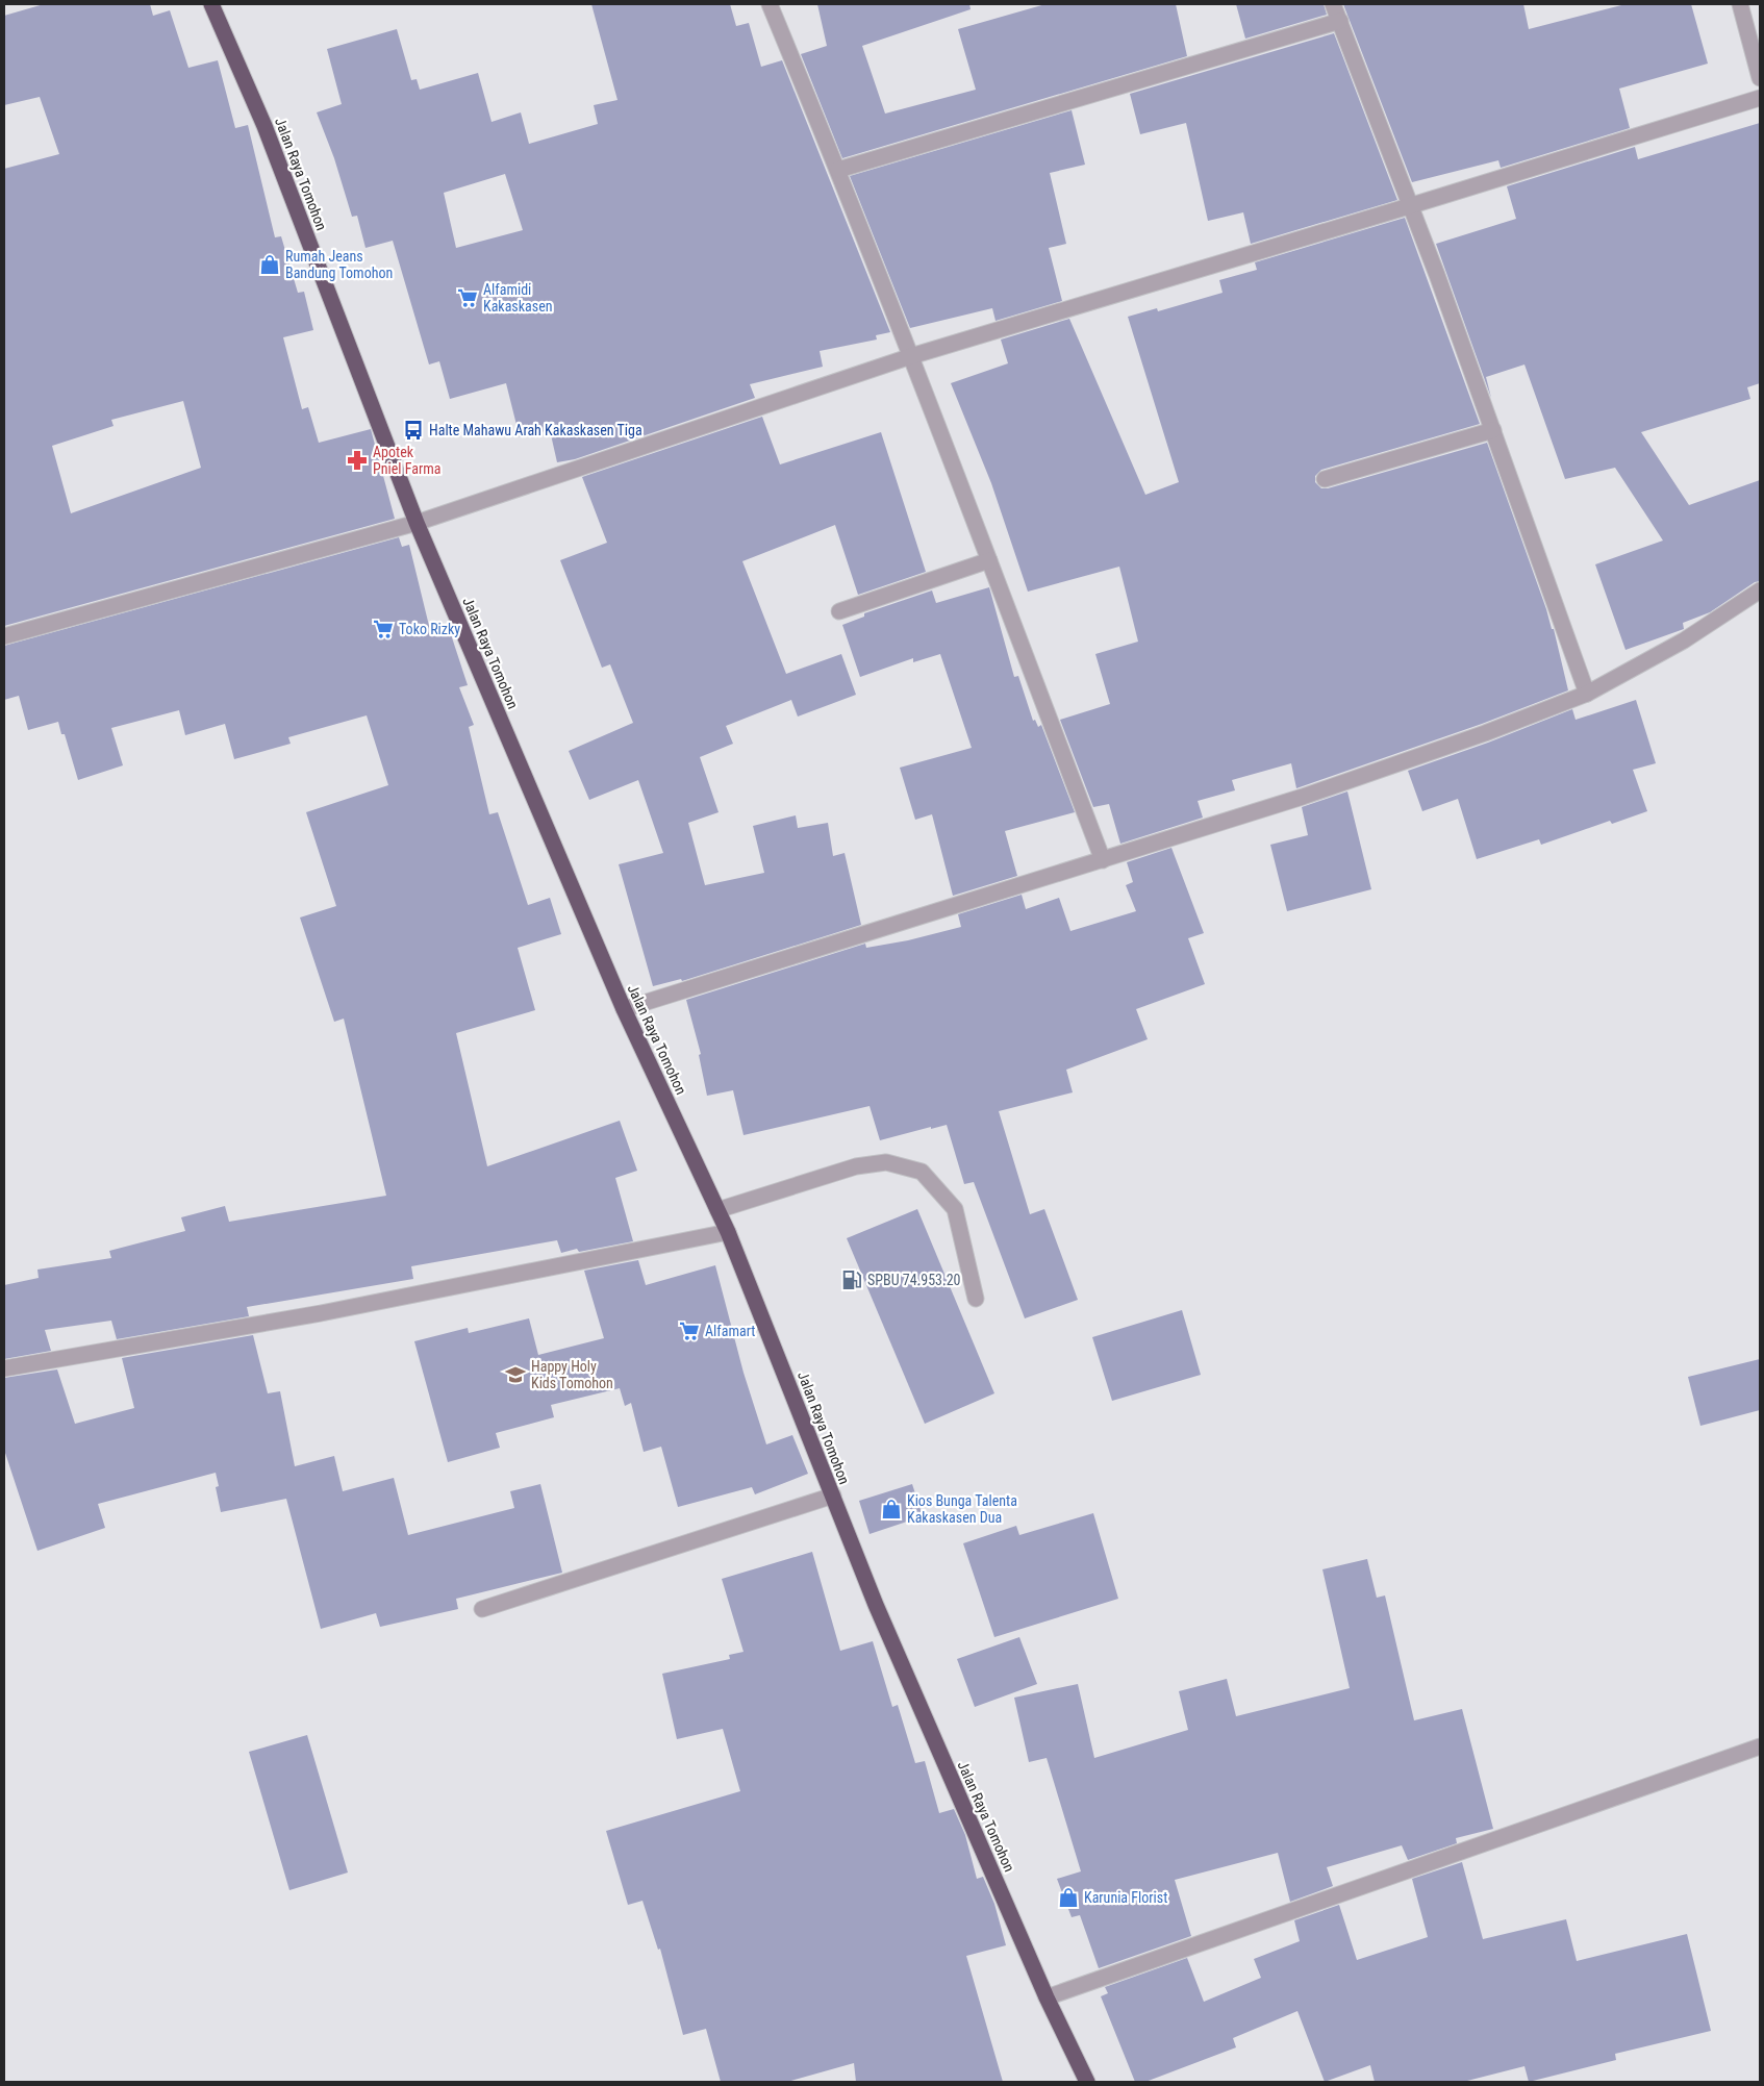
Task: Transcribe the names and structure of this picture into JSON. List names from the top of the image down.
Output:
{
  "streets": {
    "highway": ["Jalan Raya Tomohon"]
  },
  "places": {
    "shop": ["Rumah Jeans Bandung Tomohon", "Kios Bunga Talenta Kakaskasen Dua", "Karunia Florist"],
    "supermarket": ["Alfamidi Kakaskasen", "Toko Rizky", "Alfamart"],
    "bus stop": ["Halte Mahawu Arah Kakaskasen Tiga"],
    "pharmacy": ["Apotek Pniel Farma"],
    "fuel station": ["SPBU 74.953.20"],
    "school or university": ["Happy Holy Kids Tomohon"]
  }
}
